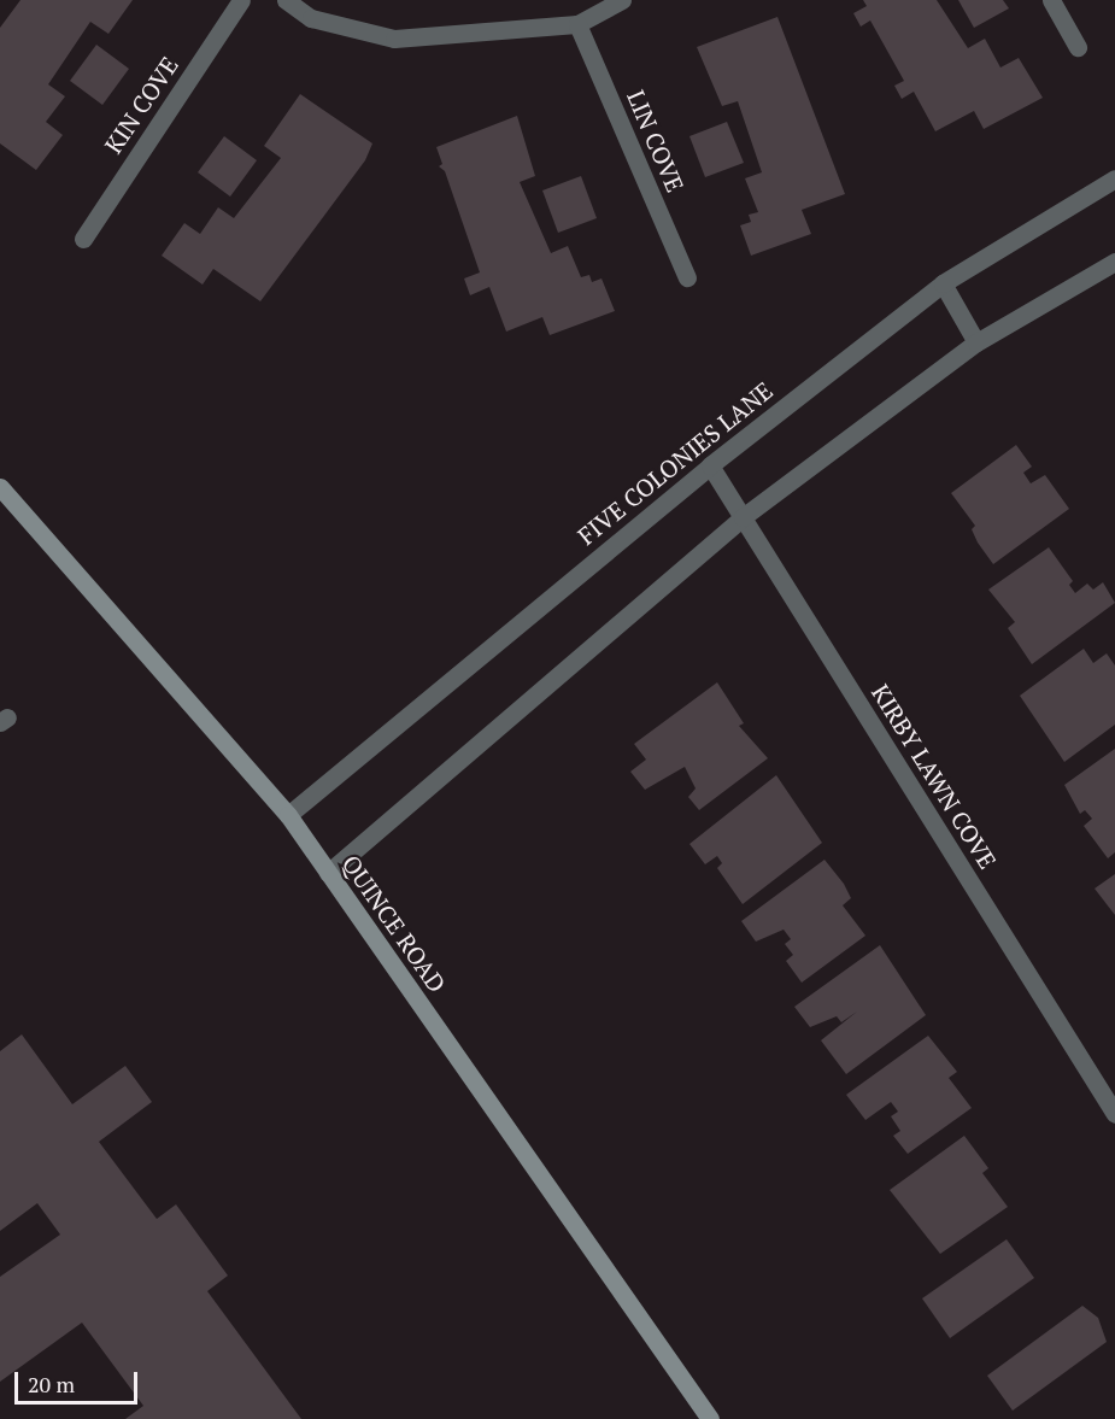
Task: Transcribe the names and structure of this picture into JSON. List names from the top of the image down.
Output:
{
  "streets": {
    "main road": ["QUINCE ROAD"],
    "street": [
      "KIN COVE",
      "LIN COVE",
      "FIVE COLONIES LANE",
      "KIRBY LAWN COVE"
    ]
  },
  "crossings": [
    ["FIVE COLONIES LANE", "KIRBY LAWN COVE"],
    ["FIVE COLONIES LANE", "QUINCE ROAD"]
  ],
  "scale_bar": "20 m"
}
